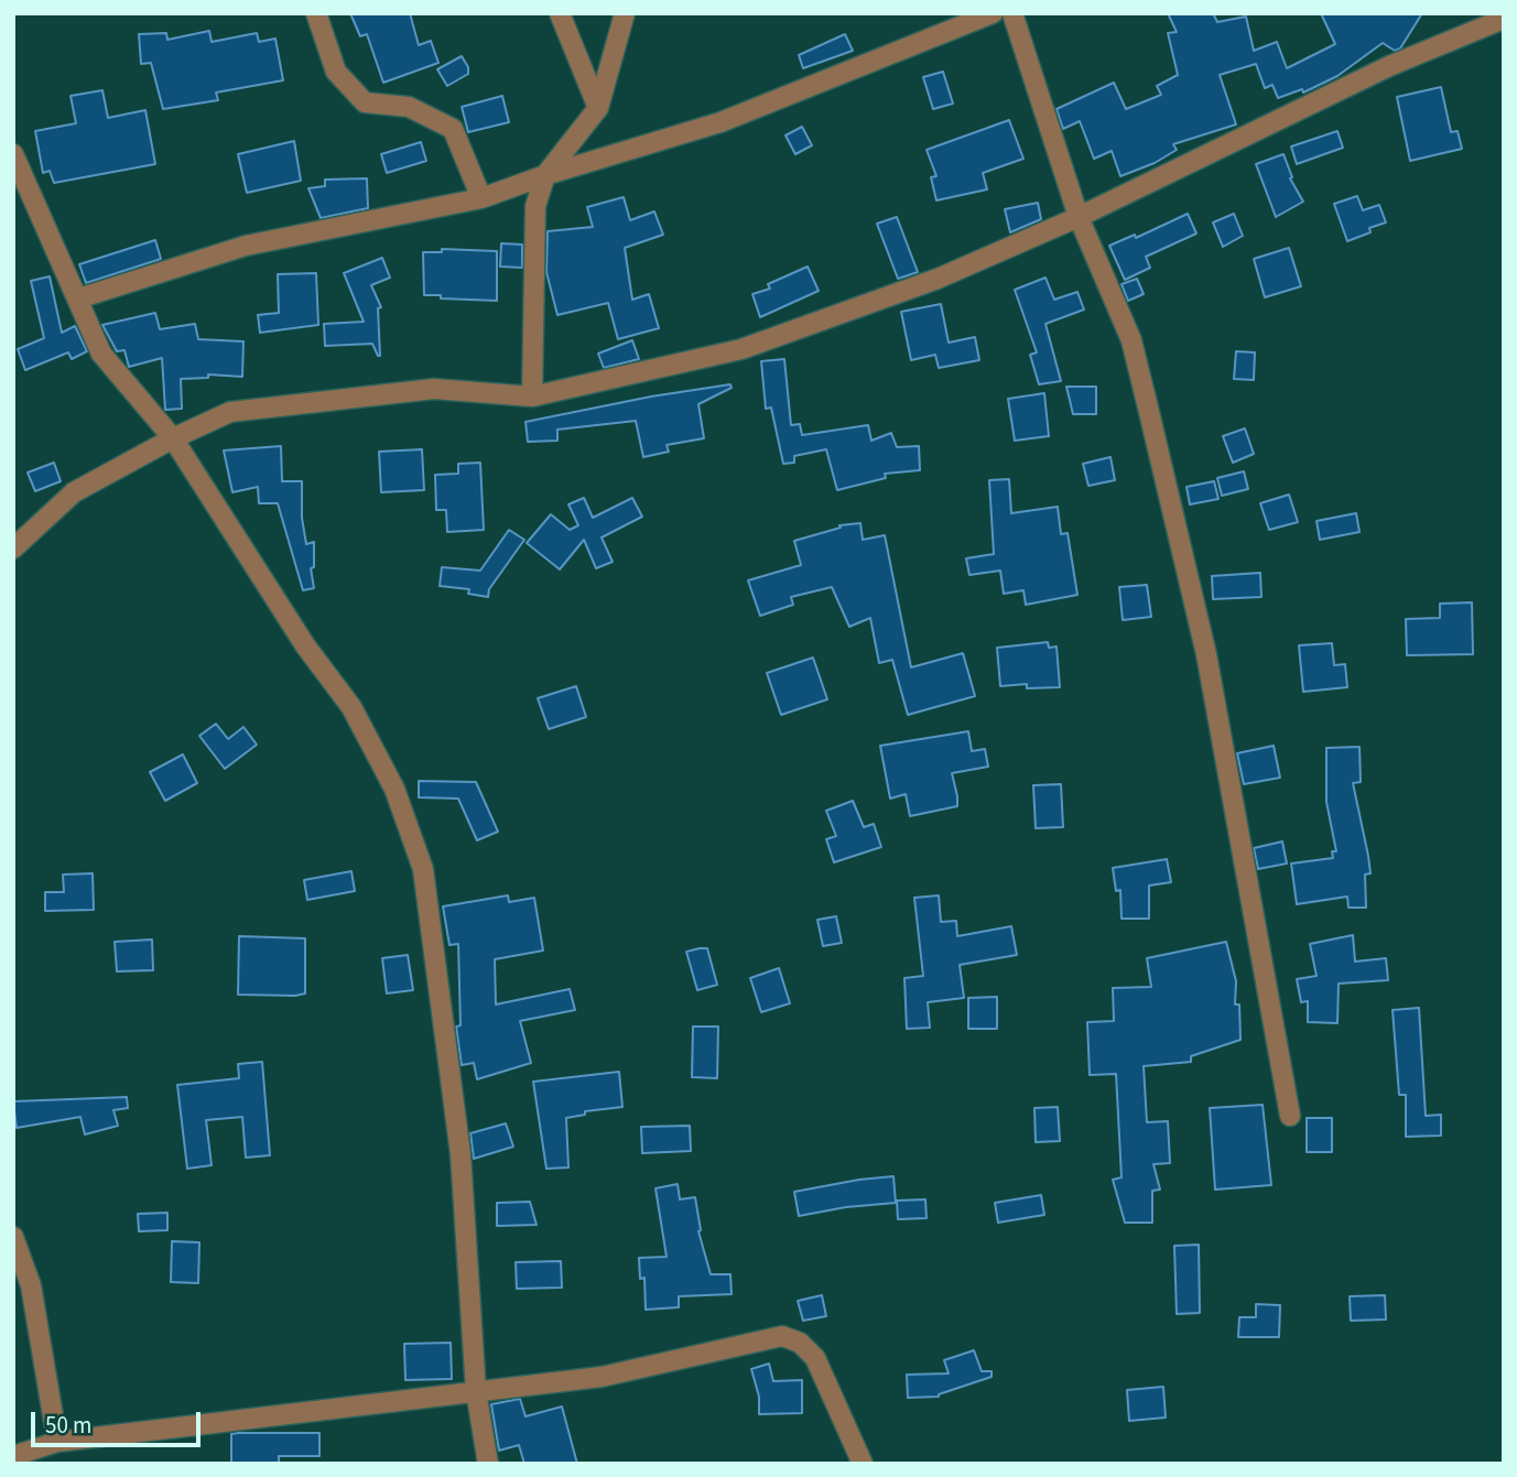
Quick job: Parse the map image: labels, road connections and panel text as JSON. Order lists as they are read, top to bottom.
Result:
{
  "scale_bar": "50 m"
}
